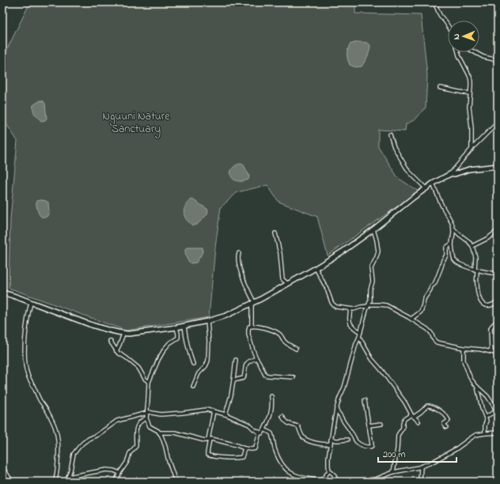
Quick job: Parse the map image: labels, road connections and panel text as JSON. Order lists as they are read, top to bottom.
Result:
{
  "parks": ["Nguuni Nature Sanctuary"],
  "scale_bar": "200 m",
  "north": "left"
}
